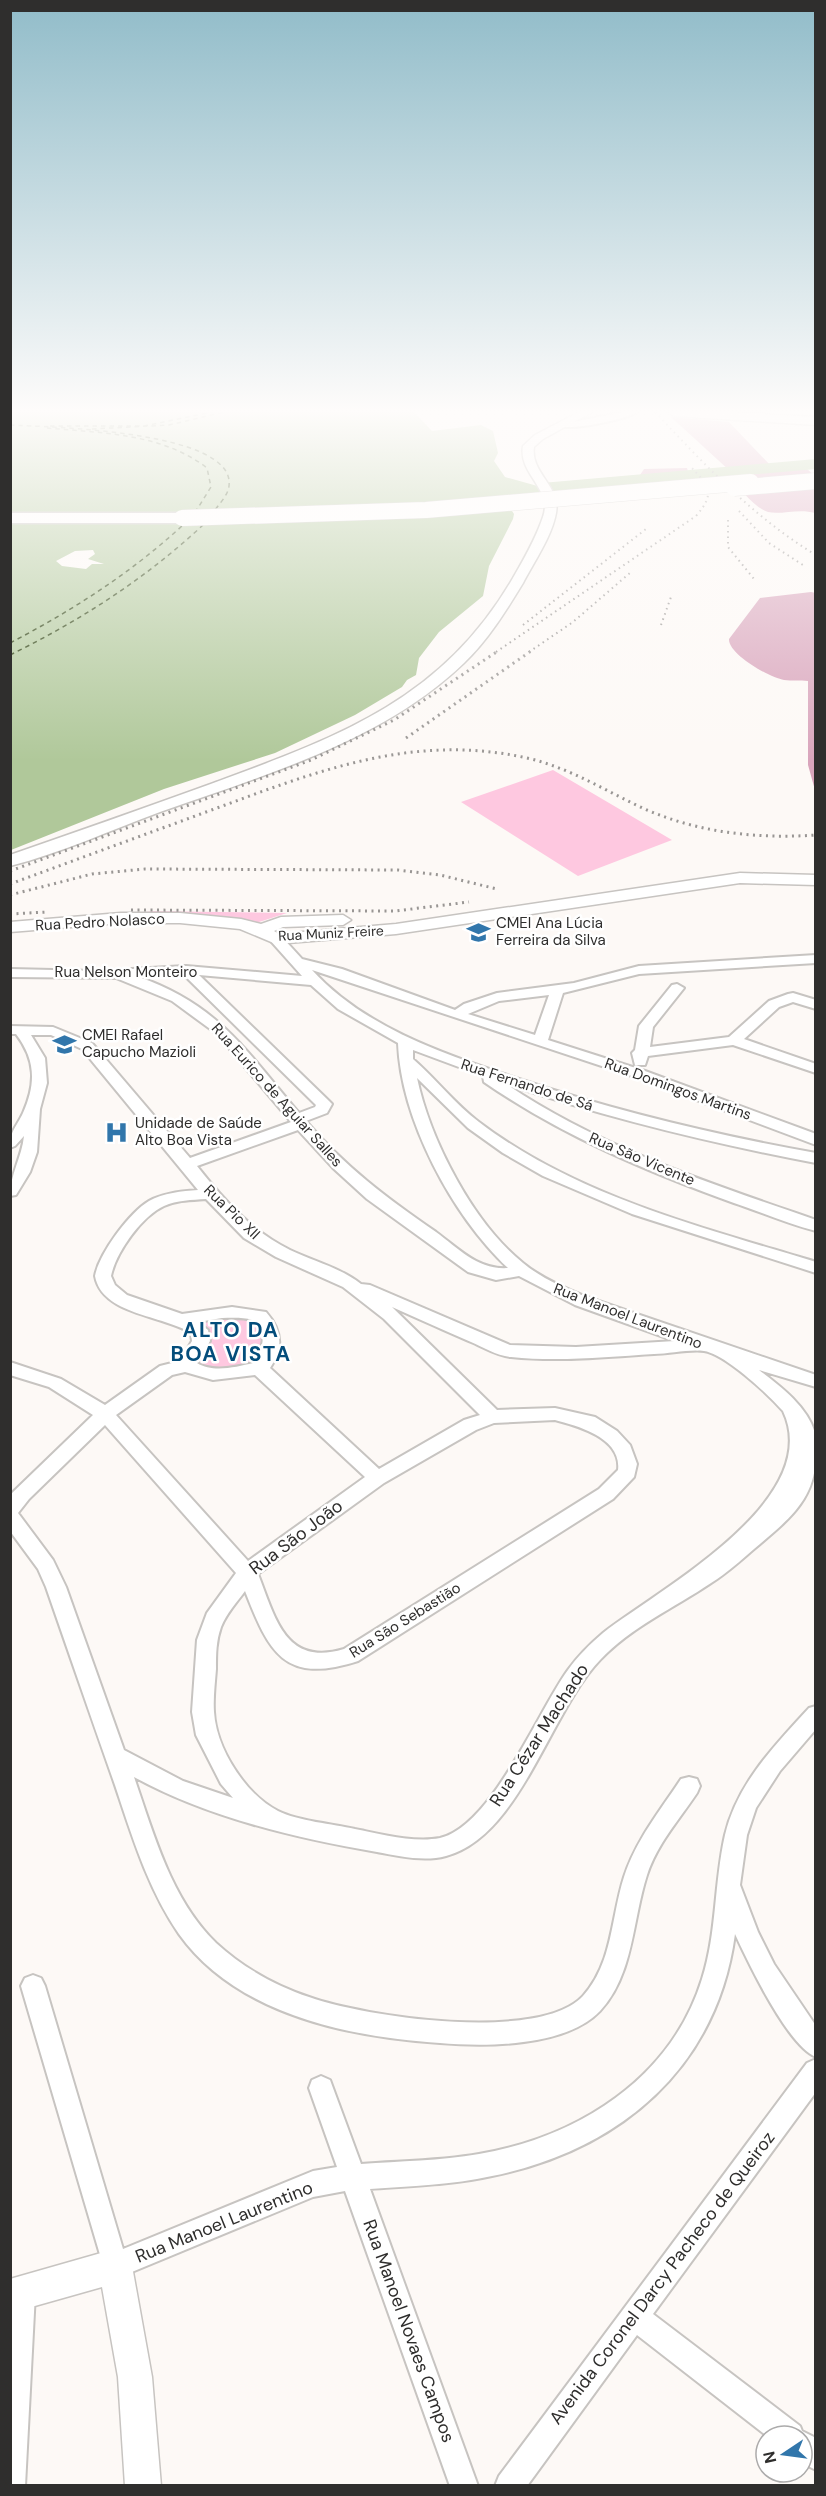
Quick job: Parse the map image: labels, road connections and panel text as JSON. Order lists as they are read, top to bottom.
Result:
{
  "streets": {
    "street": [
      "Rua Pedro Nolasco",
      "Rua Muniz Freire",
      "Rua Nelson Monteiro",
      "Rua Fernando de Sá",
      "Rua Domingos Martins",
      "Rua Eurico de Aguiar Salles",
      "Rua São Vicente",
      "Rua Pio XII",
      "Rua Manoel Laurentino",
      "Rua São João",
      "Rua São Sebastião",
      "Rua Cézar Machado",
      "Avenida Coronel Darcy Pacheco de Queiroz",
      "Rua Manoel Novaes Campos"
    ]
  },
  "crossings": [
    ["Rua Pedro Nolasco", "Rua Muniz Freire"],
    ["Rua Pedro Nolasco", "Rua Fernando de Sá"],
    ["Rua Muniz Freire", "Rua Fernando de Sá"],
    ["Rua Nelson Monteiro", "Rua Fernando de Sá"],
    ["Rua Nelson Monteiro", "Rua Eurico de Aguiar Salles"],
    ["Rua Fernando de Sá", "Rua Domingos Martins"],
    ["Rua Fernando de Sá", "Rua São Vicente"],
    ["Rua Fernando de Sá", "Rua Manoel Laurentino"],
    ["Rua Eurico de Aguiar Salles", "Rua Manoel Laurentino"],
    ["Rua Pio XII", "Rua São João"],
    ["Rua Pio XII", "Rua São Sebastião"],
    ["Rua Manoel Laurentino", "Rua Cézar Machado"],
    ["Rua Manoel Laurentino", "Rua Manoel Novaes Campos"],
    ["Rua São João", "Rua São Sebastião"],
    ["Rua São João", "Rua Cézar Machado"]
  ],
  "districts": ["ALTO DA BOA VISTA"],
  "places": {
    "school or university": ["CMEI Ana Lúcia Ferreira da Silva", "CMEI Rafael Capucho Mazioli"],
    "hospital": ["Unidade de Saúde Alto Boa Vista"]
  },
  "north": "left"
}
